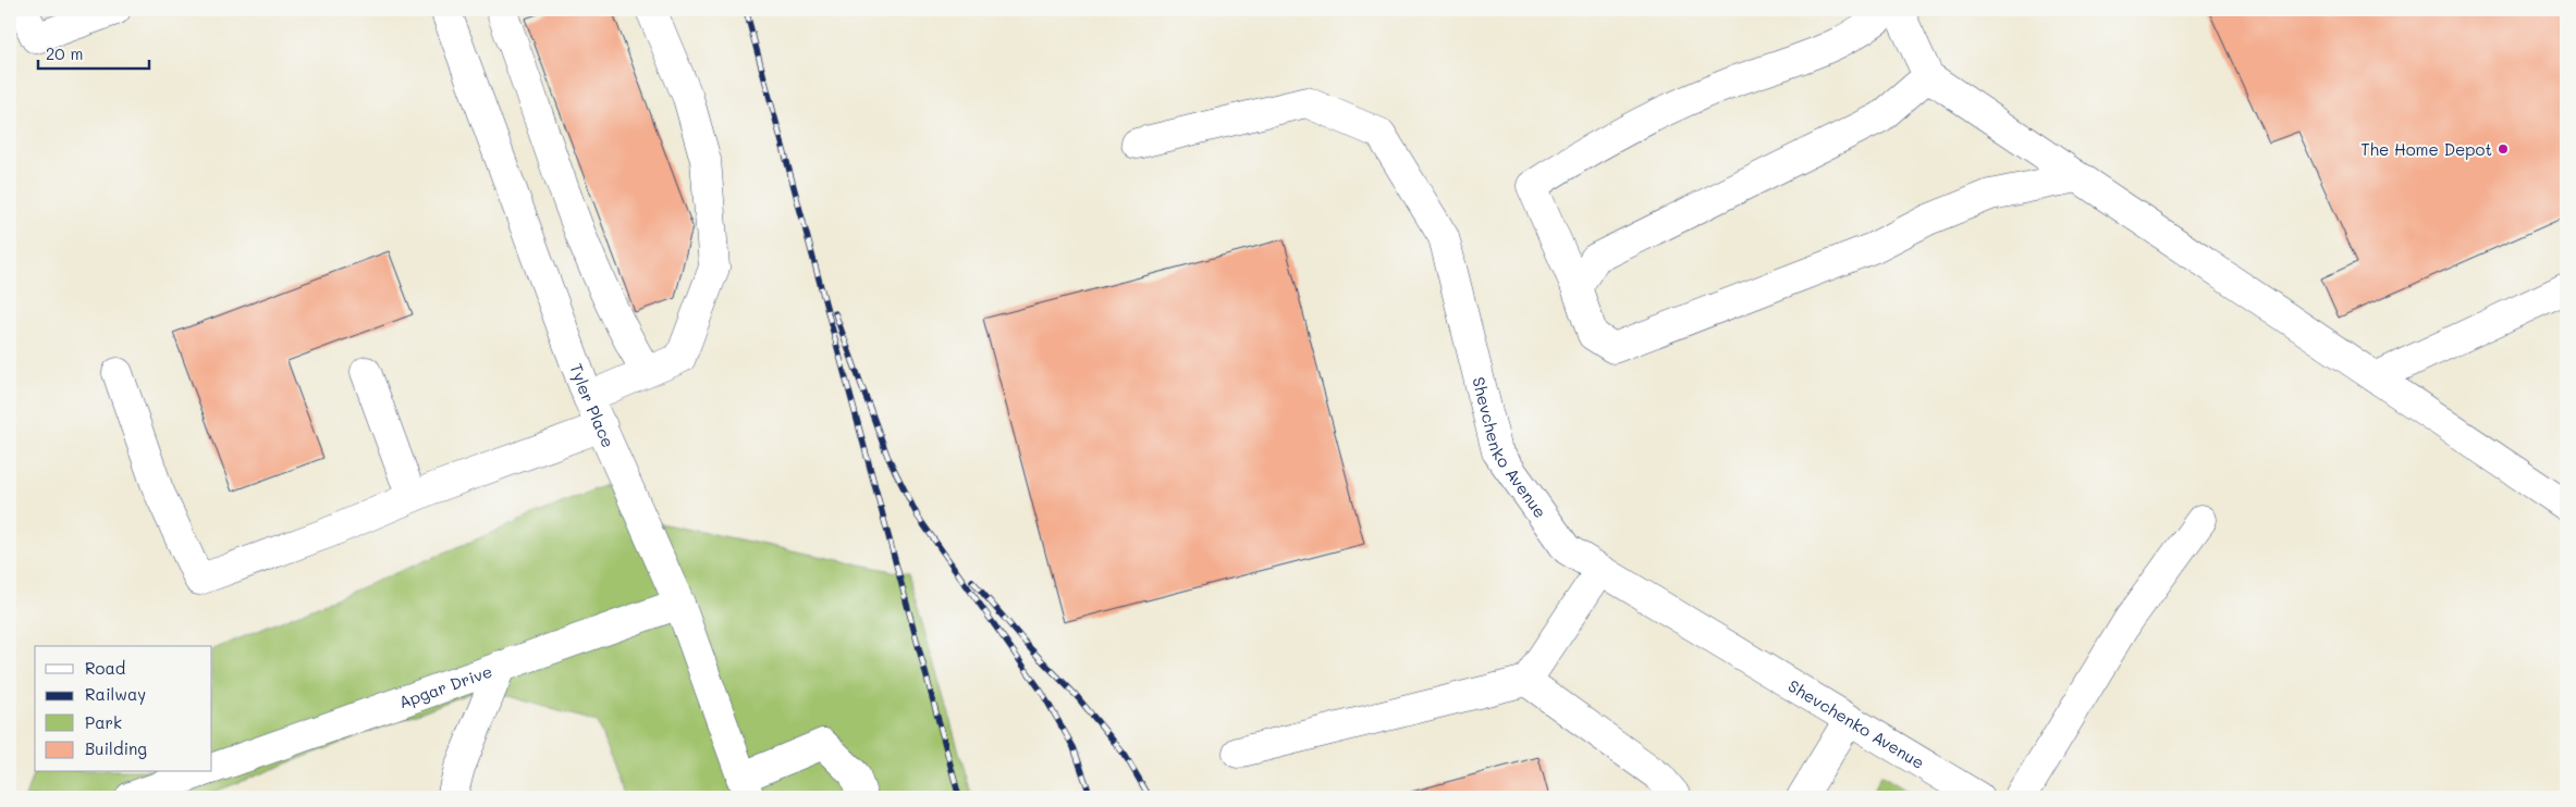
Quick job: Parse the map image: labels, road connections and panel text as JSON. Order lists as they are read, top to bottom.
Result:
{
  "streets": {
    "street": ["Tyler Place", "Shevchenko Avenue", "Apgar Drive"]
  },
  "crossings": [
    ["Tyler Place", "Apgar Drive"]
  ],
  "places": ["The Home Depot"],
  "legend": [
    "Road",
    "Railway",
    "Park",
    "Building"
  ],
  "scale_bar": "20 m"
}
